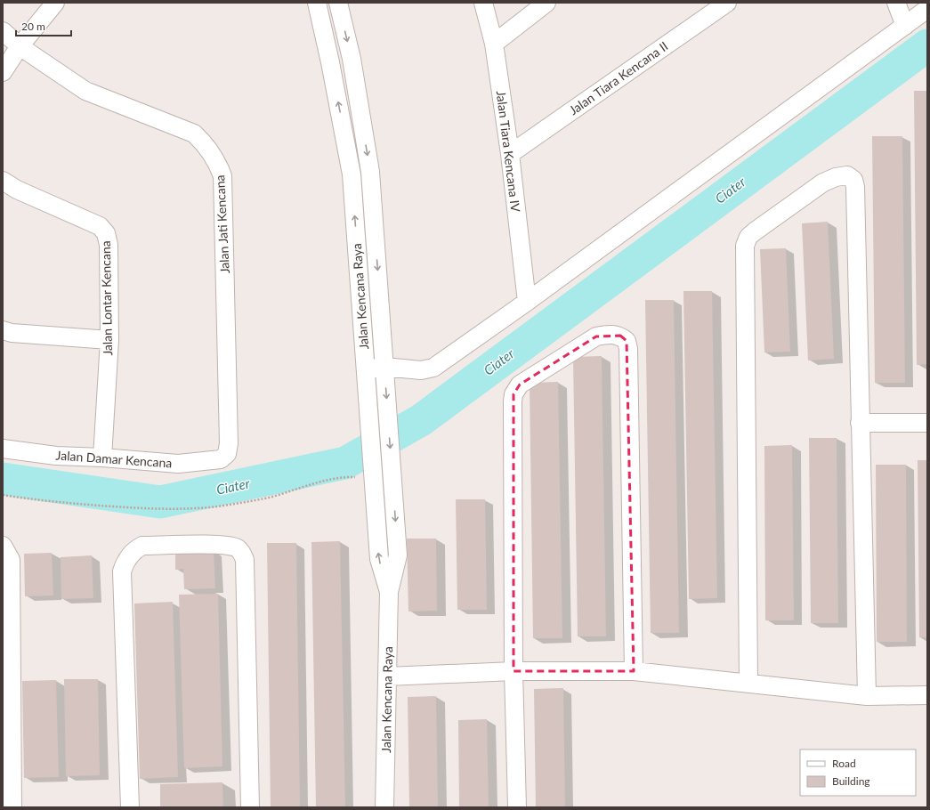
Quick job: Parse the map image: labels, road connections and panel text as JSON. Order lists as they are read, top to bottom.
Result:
{
  "streets": {
    "street": [
      "Jalan Tiara Kencana II",
      "Jalan Tiara Kencana IV",
      "Jalan Jati Kencana",
      "Jalan Kencana Raya",
      "Jalan Lontar Kencana",
      "Jalan Damar Kencana"
    ]
  },
  "crossings": [
    ["Jalan Tiara Kencana II", "Jalan Tiara Kencana IV"],
    ["Jalan Jati Kencana", "Jalan Damar Kencana"],
    ["Jalan Lontar Kencana", "Jalan Damar Kencana"]
  ],
  "water": ["Ciater"],
  "legend": ["Road", "Building"],
  "scale_bar": "20 m"
}
